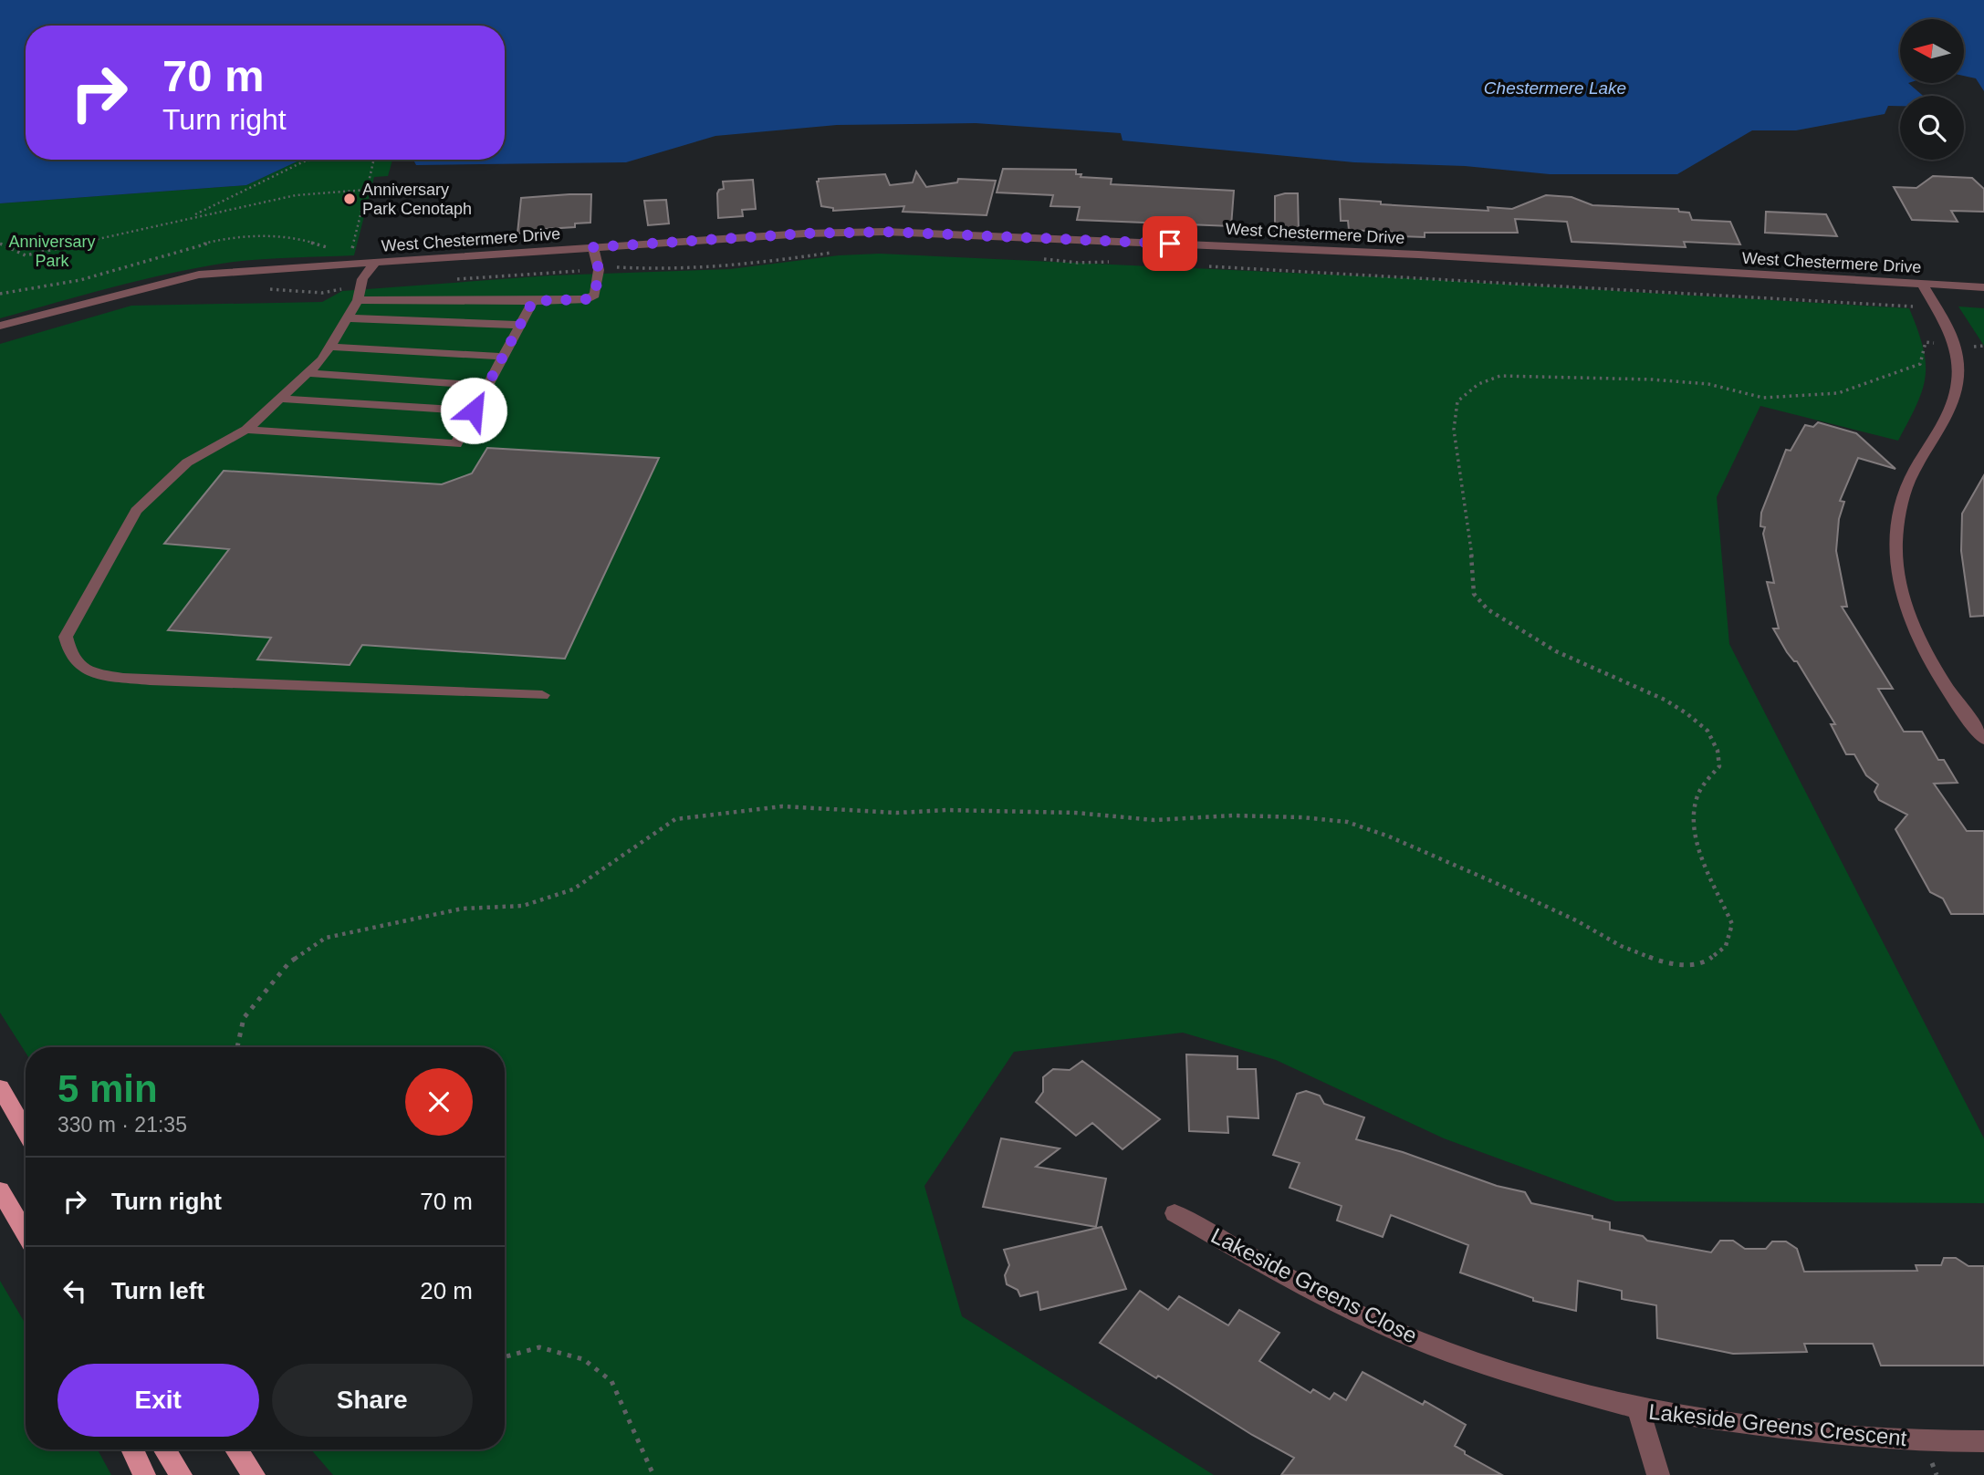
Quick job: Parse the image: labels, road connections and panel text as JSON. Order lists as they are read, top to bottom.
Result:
{
  "streets": {
    "street": ["West Chestermere Drive", "Lakeside Greens Close", "Lakeside Greens Crescent"]
  },
  "crossings": [
    ["Lakeside Greens Close", "Lakeside Greens Crescent"]
  ],
  "water": ["Chestermere Lake"],
  "parks": ["Anniversary Park"],
  "places": ["Anniversary Park Cenotaph"],
  "north": "left",
  "page": {
    "turn": ["70 m", "Turn right"],
    "heading": ["5 min", "330 m · 21:35"],
    "list": [
      {
        "name": "Turn right",
        "value": "70 m"
      },
      {
        "name": "Turn left",
        "value": "20 m"
      }
    ],
    "buttons": ["Exit", "Share"]
  }
}
